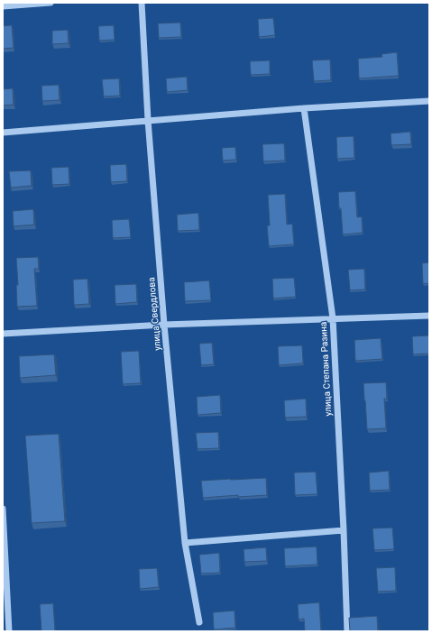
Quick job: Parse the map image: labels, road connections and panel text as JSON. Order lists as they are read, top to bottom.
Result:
{
  "streets": {
    "street": ["улица Свердлова", "улица Степана Разина"]
  }
}
